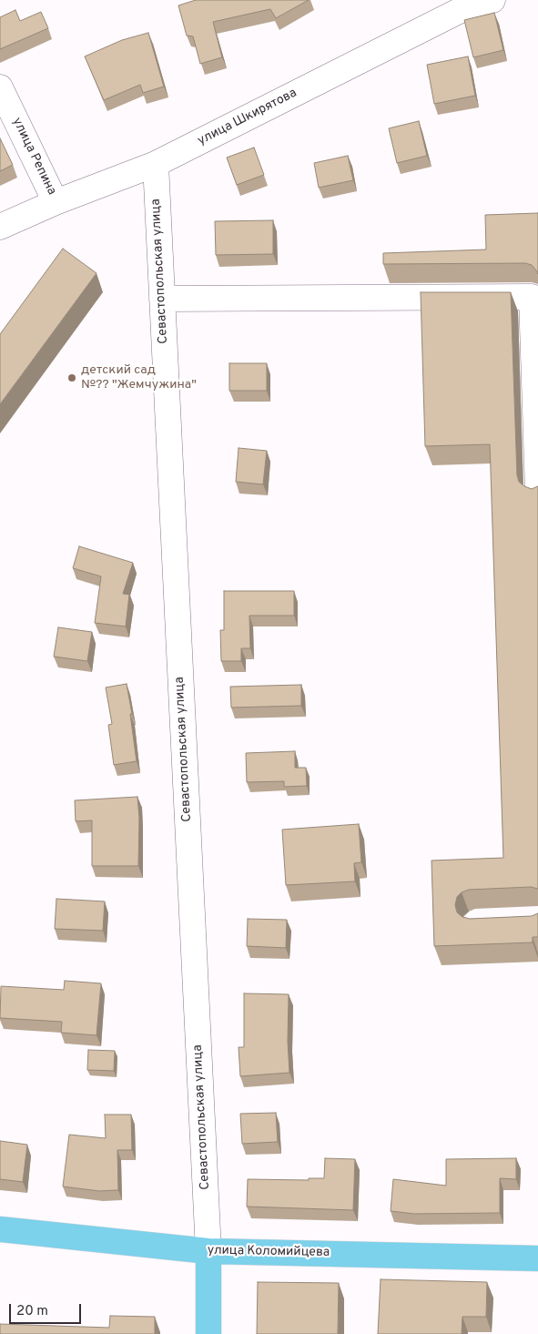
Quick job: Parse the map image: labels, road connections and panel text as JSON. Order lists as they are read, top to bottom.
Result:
{
  "streets": {
    "main road": ["Севастопольская улица", "улица Коломийцева"],
    "street": ["улица Шкирятова", "улица Репина"]
  },
  "crossings": [
    ["улица Шкирятова", "улица Репина"],
    ["улица Шкирятова", "Севастопольская улица"],
    ["Севастопольская улица", "улица Коломийцева"]
  ],
  "places": ["детский сад №?? \"Жемчужина\""],
  "scale_bar": "20 m"
}
